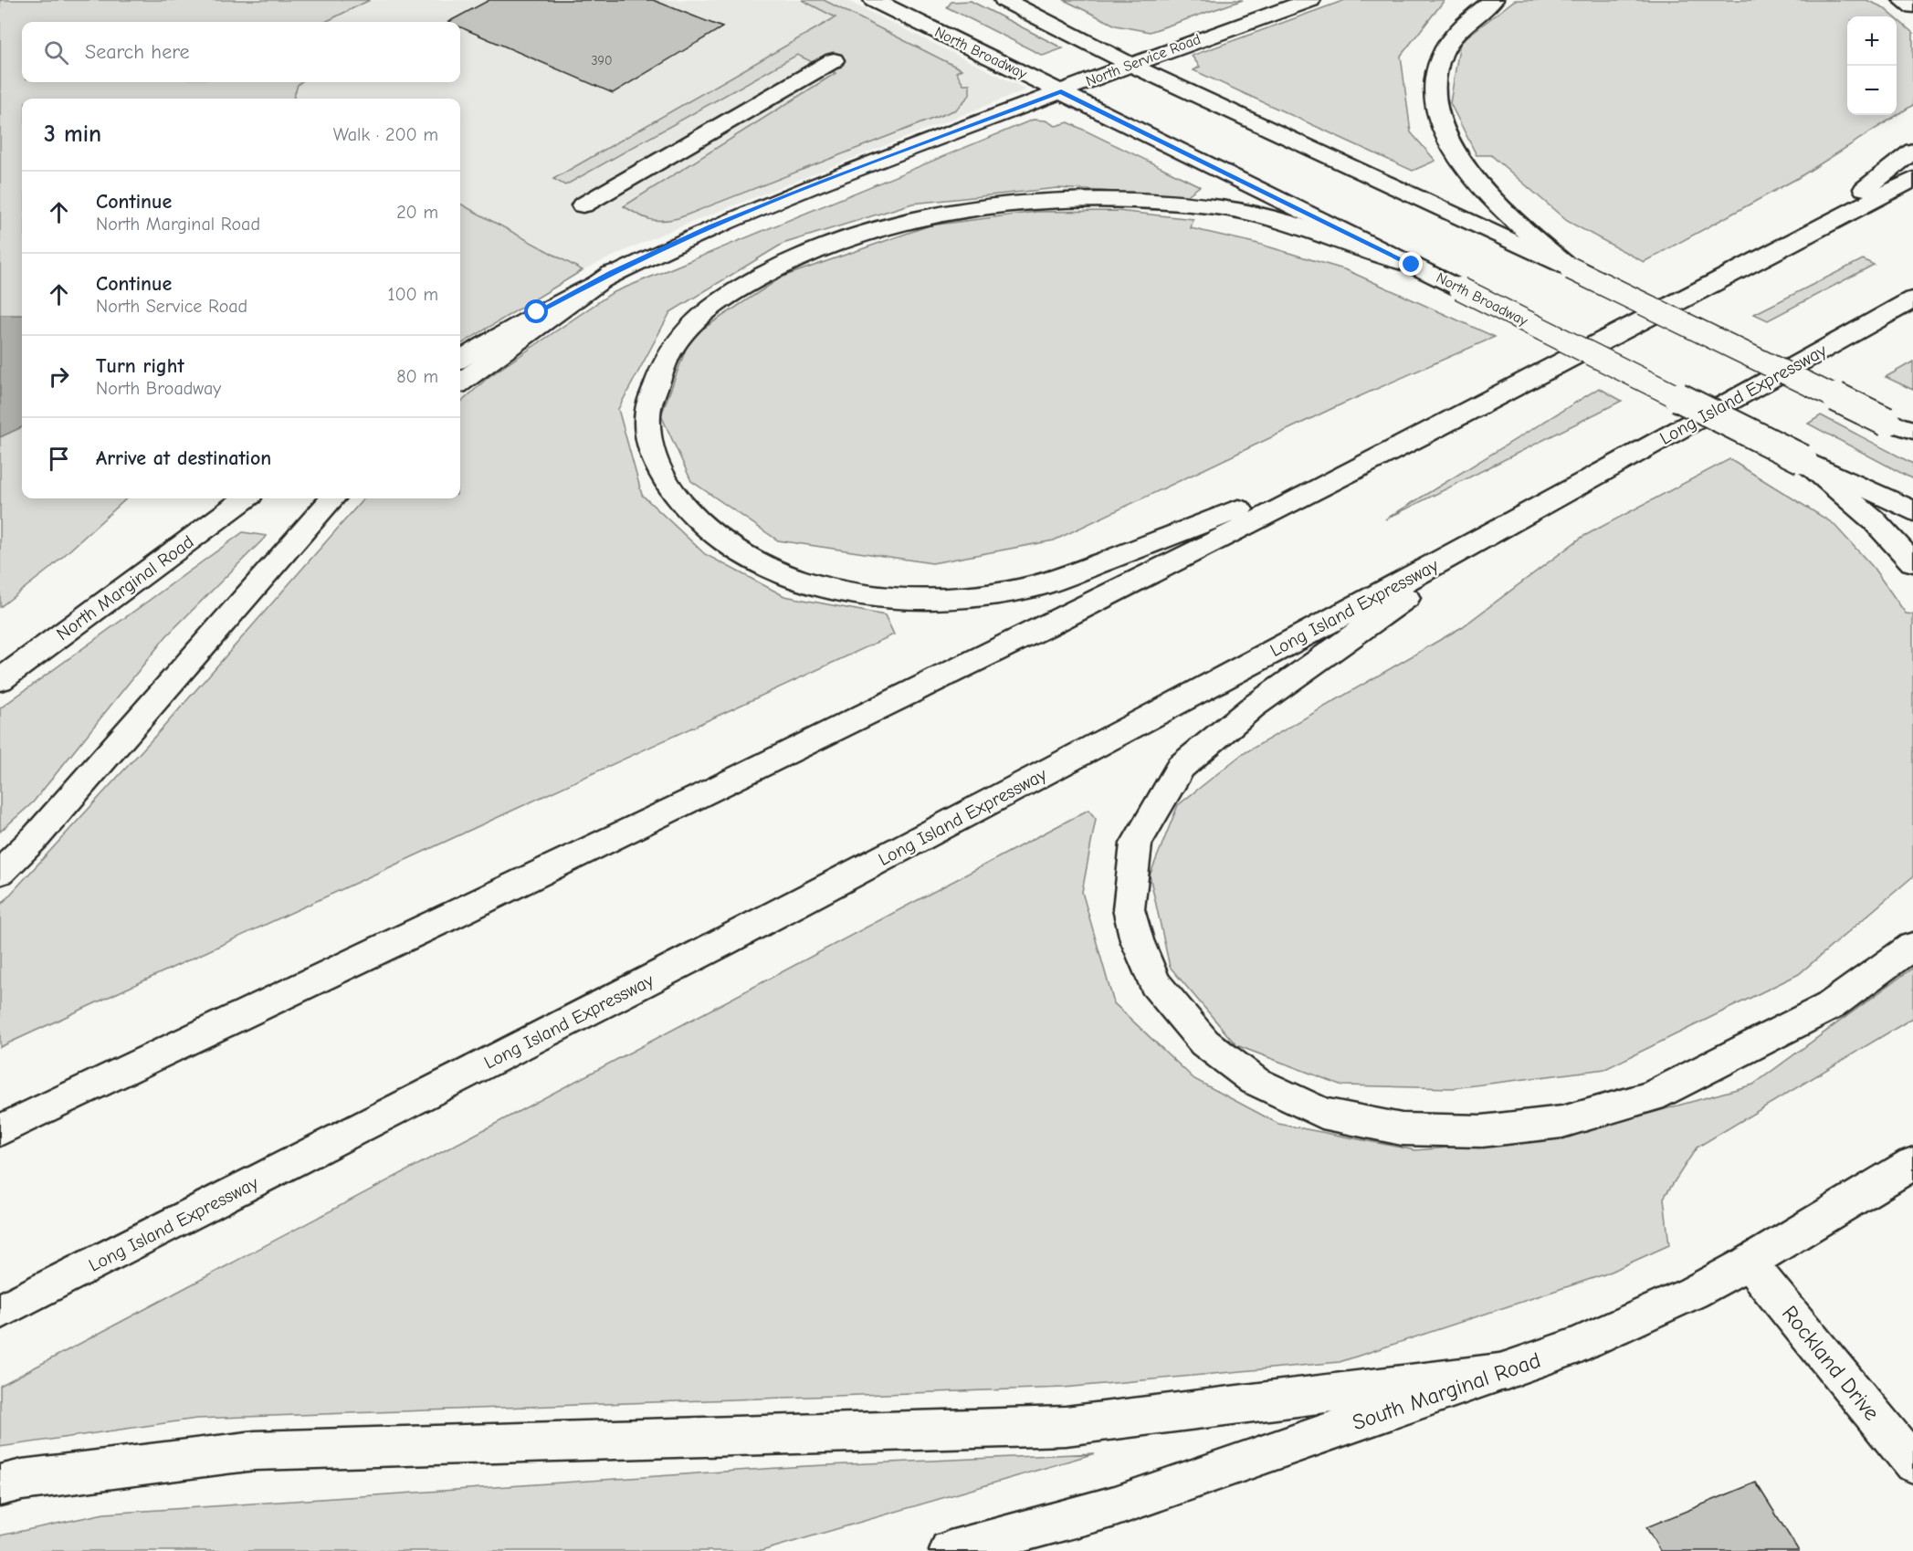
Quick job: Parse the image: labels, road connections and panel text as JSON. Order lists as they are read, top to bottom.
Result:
{
  "streets": {
    "main road": [
      "North Broadway",
      "North Service Road",
      "Long Island Expressway",
      "North Marginal Road",
      "Rockland Drive",
      "South Marginal Road"
    ]
  },
  "crossings": [
    ["North Broadway", "North Service Road"],
    ["Rockland Drive", "South Marginal Road"]
  ],
  "house_numbers": ["390"],
  "page": {
    "map_buttons": ["+", "−"],
    "search": "Search here",
    "heading": ["3 min", "Walk · 200 m"],
    "list": [
      ["Continue", "North Marginal Road", "20 m"],
      ["Continue", "North Service Road", "100 m"],
      ["Turn right", "North Broadway", "80 m"],
      "Arrive at destination"
    ]
  }
}
